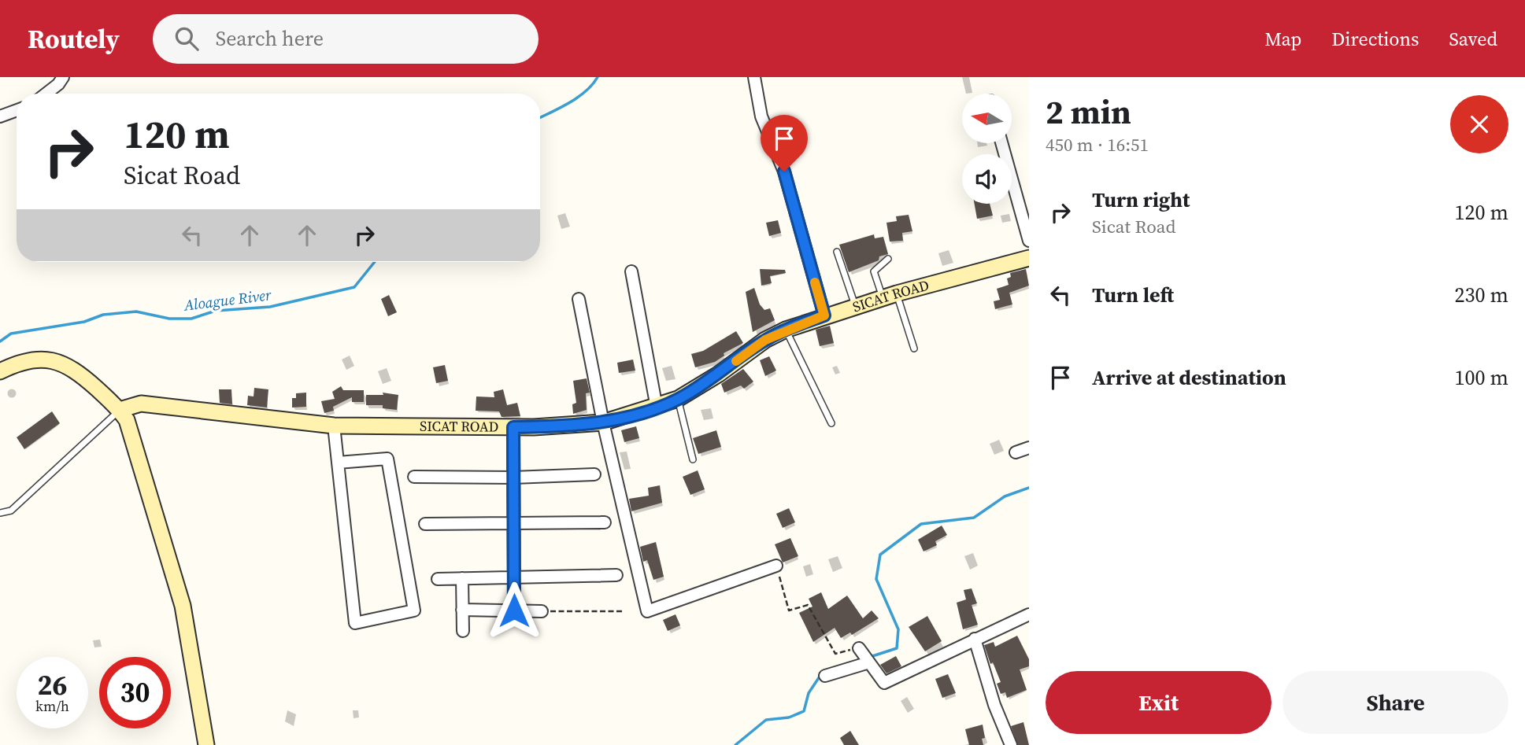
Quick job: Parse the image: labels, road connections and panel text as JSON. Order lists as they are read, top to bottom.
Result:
{
  "streets": {
    "street": ["SICAT ROAD"]
  },
  "water": ["Aloague River"],
  "north": "left",
  "page": {
    "header": "Routely",
    "search": "Search here",
    "nav": ["Map", "Directions", "Saved"],
    "heading": ["2 min", "450 m · 16:51"],
    "turn": ["120 m", "Sicat Road"],
    "list": [
      {
        "name": "Turn right",
        "note": "Sicat Road",
        "value": "120 m"
      },
      {
        "name": "Turn left",
        "value": "230 m"
      },
      {
        "name": "Arrive at destination",
        "value": "100 m"
      }
    ],
    "speed": "26 km/h",
    "limit": "30",
    "buttons": ["Exit", "Share"]
  }
}
